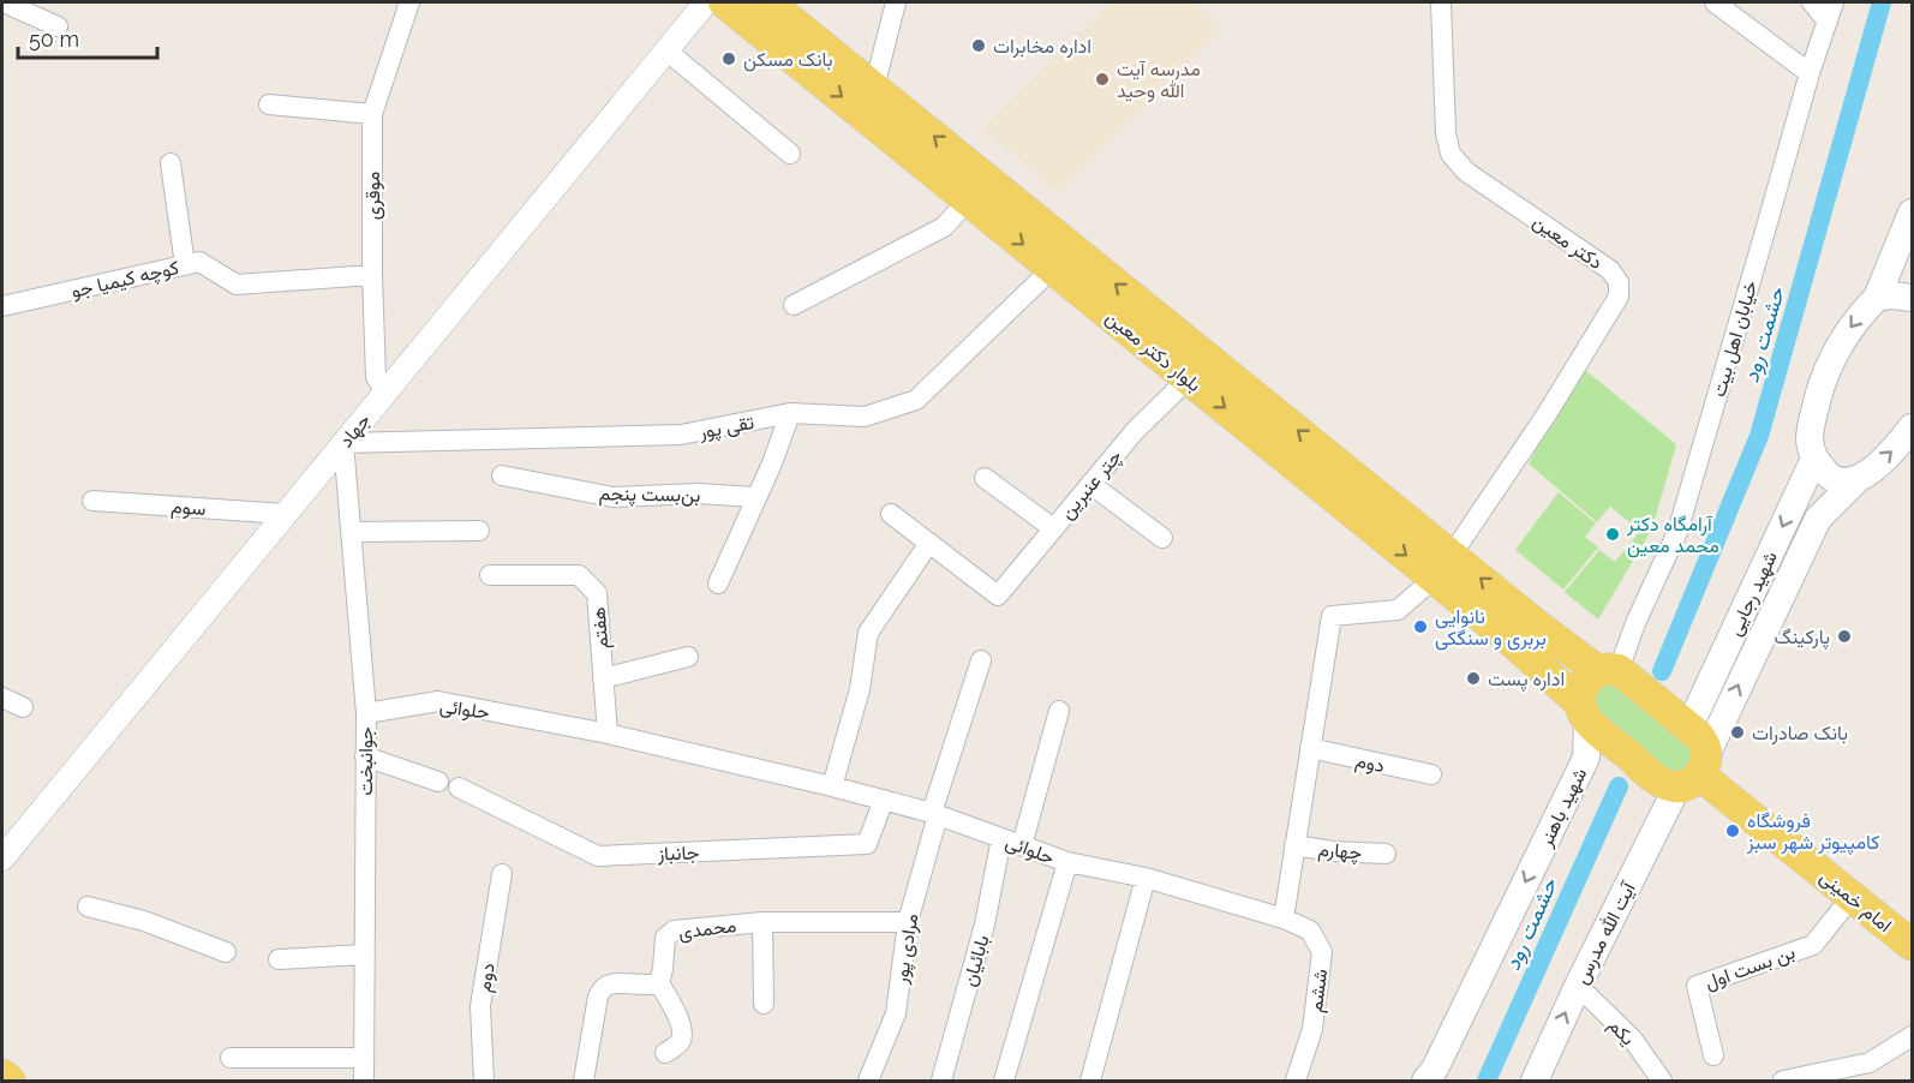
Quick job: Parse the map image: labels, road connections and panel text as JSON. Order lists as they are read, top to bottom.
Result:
{
  "streets": {
    "main road": [
      "بلوار دکتر معین",
      "شهید رجایی",
      "شهید باهنر",
      "امام خمینی",
      "آیت الله مدرس"
    ],
    "street": [
      "موقری",
      "دکتر معین",
      "کوچه کیمیا جو",
      "خیابان اهل بیت",
      "تقی پور",
      "جهاد",
      "چتر عنبرین",
      "بن‌بست پنجم",
      "سوم",
      "هفتم",
      "حلوائی",
      "جوانبخت",
      "دوم",
      "چهارم",
      "جانباز",
      "محمدی",
      "مرادی پور",
      "بابائیان",
      "بن بست اول",
      "ششم",
      "یکم"
    ]
  },
  "crossings": [
    ["موقری", "کوچه کیمیا جو"],
    ["موقری", "جهاد"],
    ["دکتر معین", "بلوار دکتر معین"],
    ["خیابان اهل بیت", "بلوار دکتر معین"],
    ["بلوار دکتر معین", "تقی پور"],
    ["بلوار دکتر معین", "چتر عنبرین"],
    ["بلوار دکتر معین", "شهید رجایی"],
    ["بلوار دکتر معین", "شهید باهنر"],
    ["بلوار دکتر معین", "امام خمینی"],
    ["بلوار دکتر معین", "آیت الله مدرس"],
    ["تقی پور", "جهاد"],
    ["تقی پور", "جوانبخت"],
    ["جهاد", "سوم"],
    ["جهاد", "جوانبخت"],
    ["شهید رجایی", "امام خمینی"],
    ["شهید رجایی", "آیت الله مدرس"],
    ["هفتم", "حلوائی"],
    ["حلوائی", "جوانبخت"],
    ["حلوائی", "جانباز"],
    ["حلوائی", "مرادی پور"],
    ["حلوائی", "بابائیان"],
    ["حلوائی", "ششم"],
    ["امام خمینی", "آیت الله مدرس"],
    ["امام خمینی", "بن بست اول"],
    ["محمدی", "مرادی پور"],
    ["آیت الله مدرس", "یکم"]
  ],
  "one_way": ["شهید باهنر"],
  "water": ["حشمت رود"],
  "places": [
    "اداره مخابرات",
    "بانک مسکن",
    "مدرسه آیت الله وحید",
    "آرامگاه دکتر محمد معین",
    "نانوایی بربری و سنگکی",
    "پارکینگ",
    "اداره پست",
    "بانک صادرات",
    "فروشگاه کامپیوتر شهر سبز"
  ],
  "scale_bar": "50 m"
}
